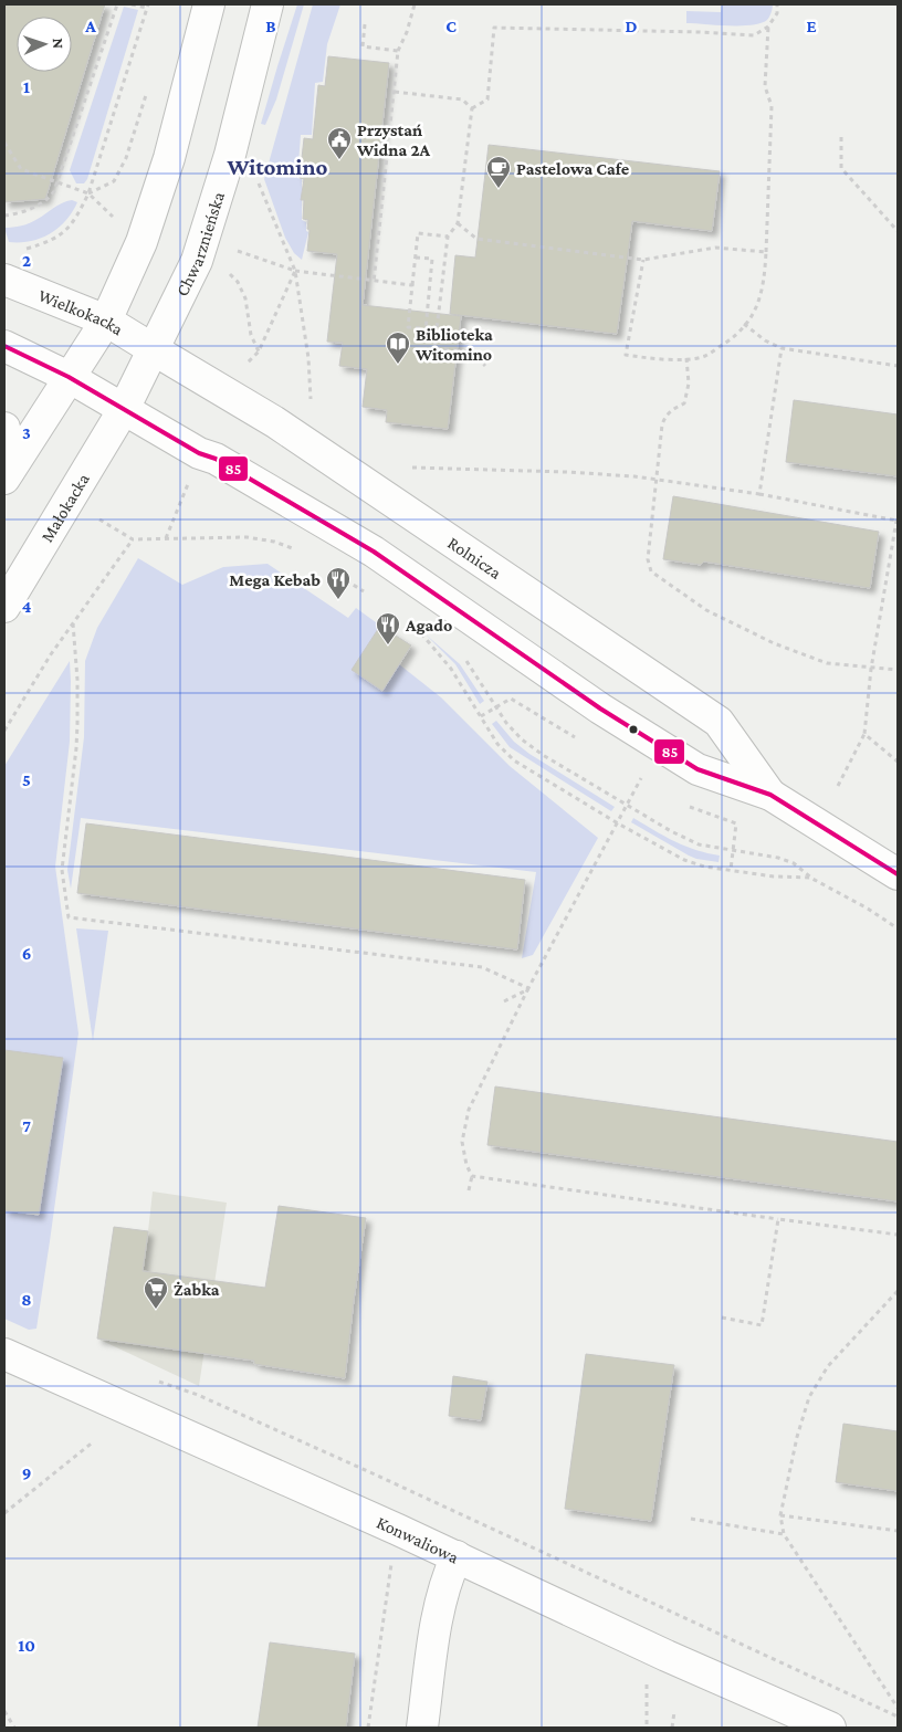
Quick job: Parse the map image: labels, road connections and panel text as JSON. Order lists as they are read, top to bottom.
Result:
{
  "streets": {
    "main road": [
      "Chwarznieńska",
      "Wielkokacka",
      "Małokacka",
      "Rolnicza",
      "Konwaliowa"
    ]
  },
  "crossings": [
    ["Chwarznieńska", "Wielkokacka"],
    ["Chwarznieńska", "Małokacka"],
    ["Chwarznieńska", "Rolnicza"],
    ["Wielkokacka", "Rolnicza"],
    ["Małokacka", "Rolnicza"]
  ],
  "districts": ["Witomino"],
  "places": {
    "public building": ["Przystań Widna 2A"],
    "cafe": ["Pastelowa Cafe"],
    "library": ["Biblioteka Witomino"],
    "restaurant": ["Mega Kebab", "Agado"],
    "supermarket": ["Żabka"]
  },
  "lines": ["transit line 85"],
  "north": "right",
  "grid": {
    "columns": [
      "A",
      "B",
      "C",
      "D",
      "E"
    ],
    "rows": [
      "1",
      "2",
      "3",
      "4",
      "5",
      "6",
      "7",
      "8",
      "9",
      "10"
    ]
  }
}
